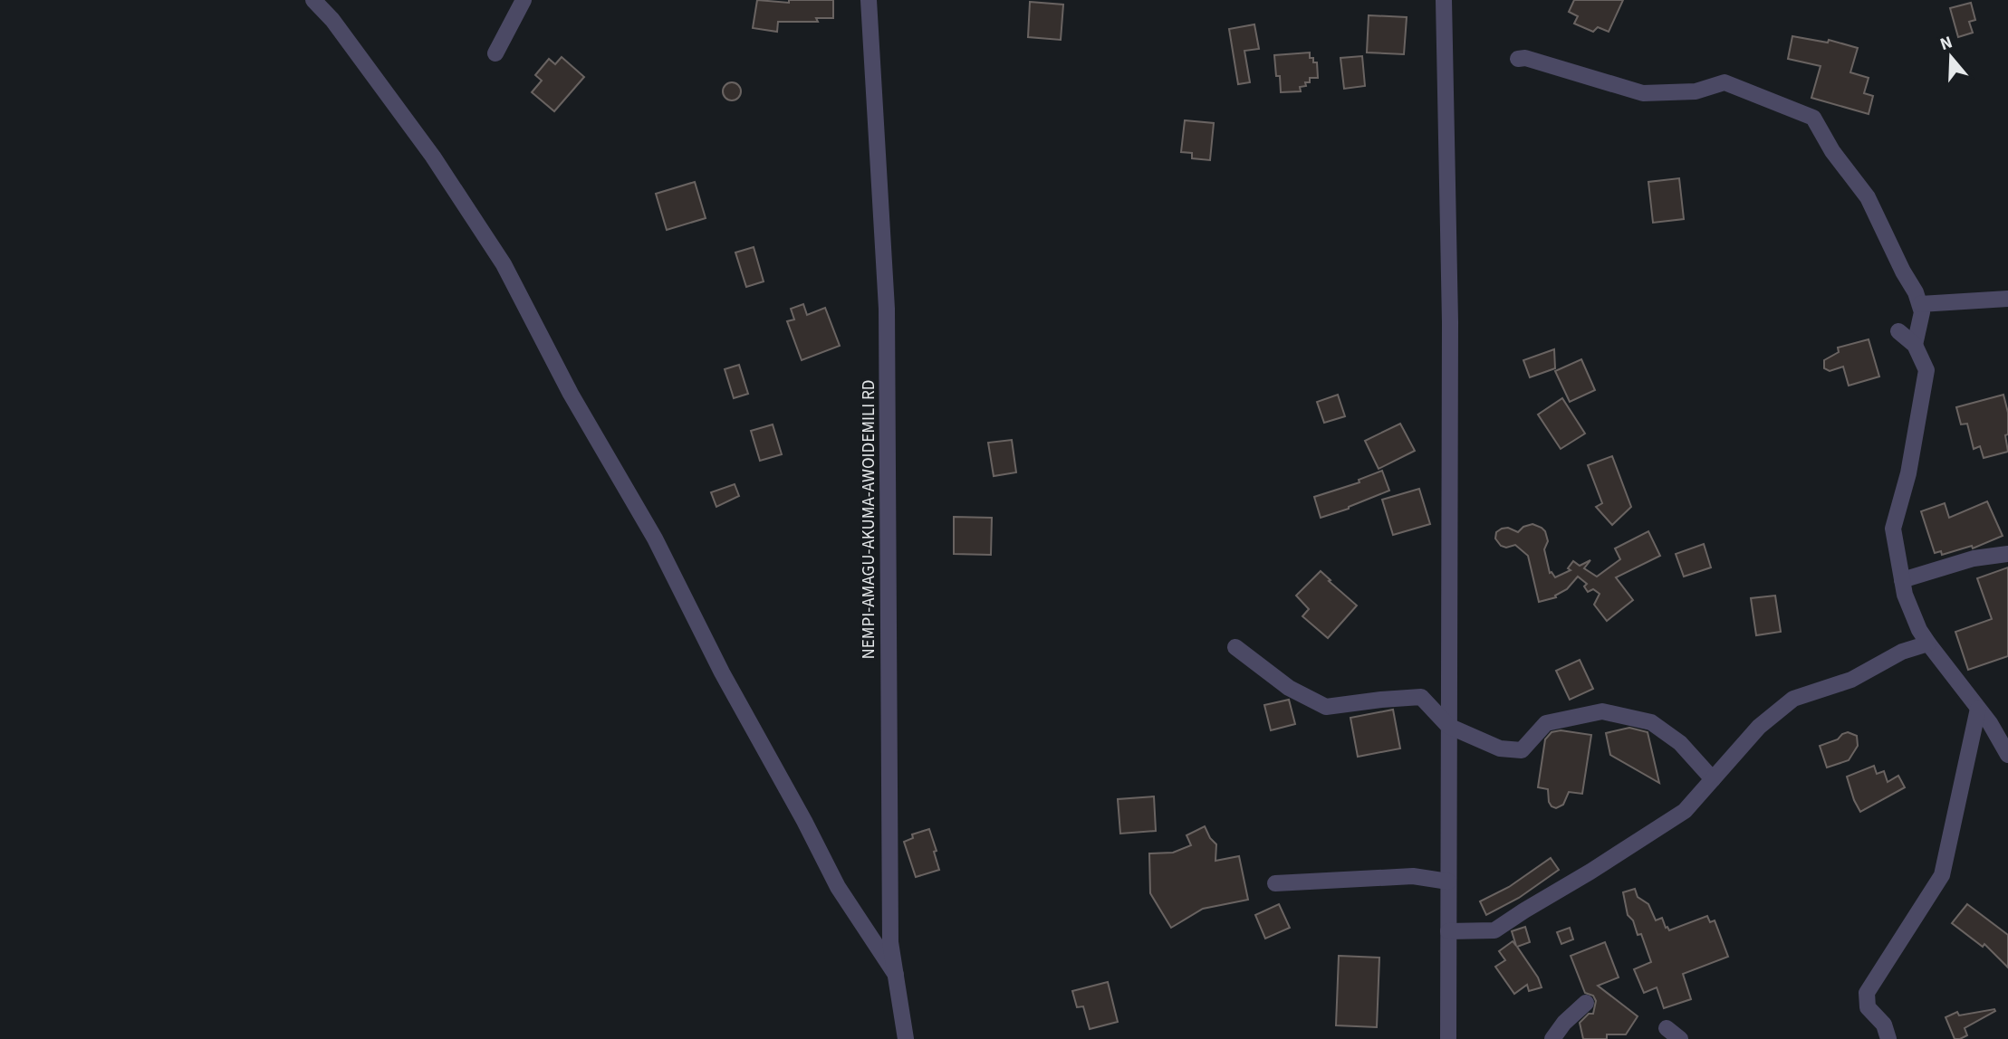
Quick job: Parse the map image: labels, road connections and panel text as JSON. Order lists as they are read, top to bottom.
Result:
{
  "streets": {
    "street": ["NEMPI-AMAGU-AKUMA-AWOIDEMILI RD"]
  },
  "north": "top"
}
